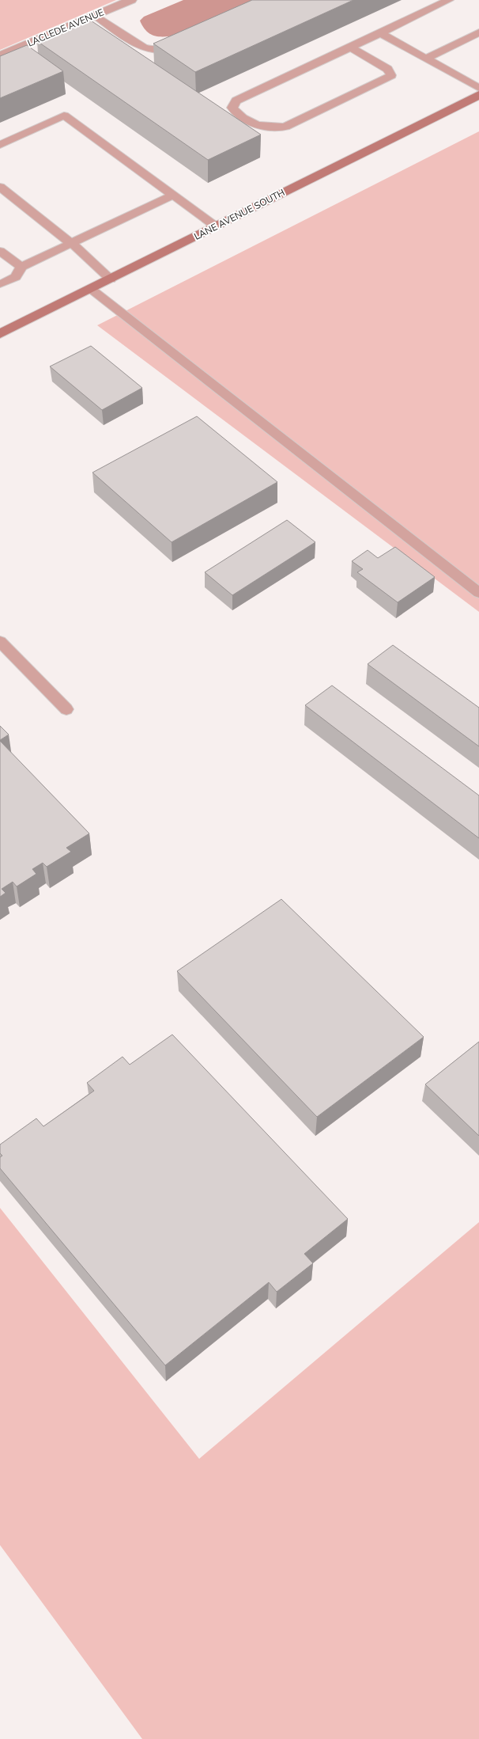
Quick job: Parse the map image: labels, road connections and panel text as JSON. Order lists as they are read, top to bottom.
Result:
{
  "streets": {
    "main road": ["LANE AVENUE SOUTH"],
    "street": ["LACLEDE AVENUE"]
  }
}
